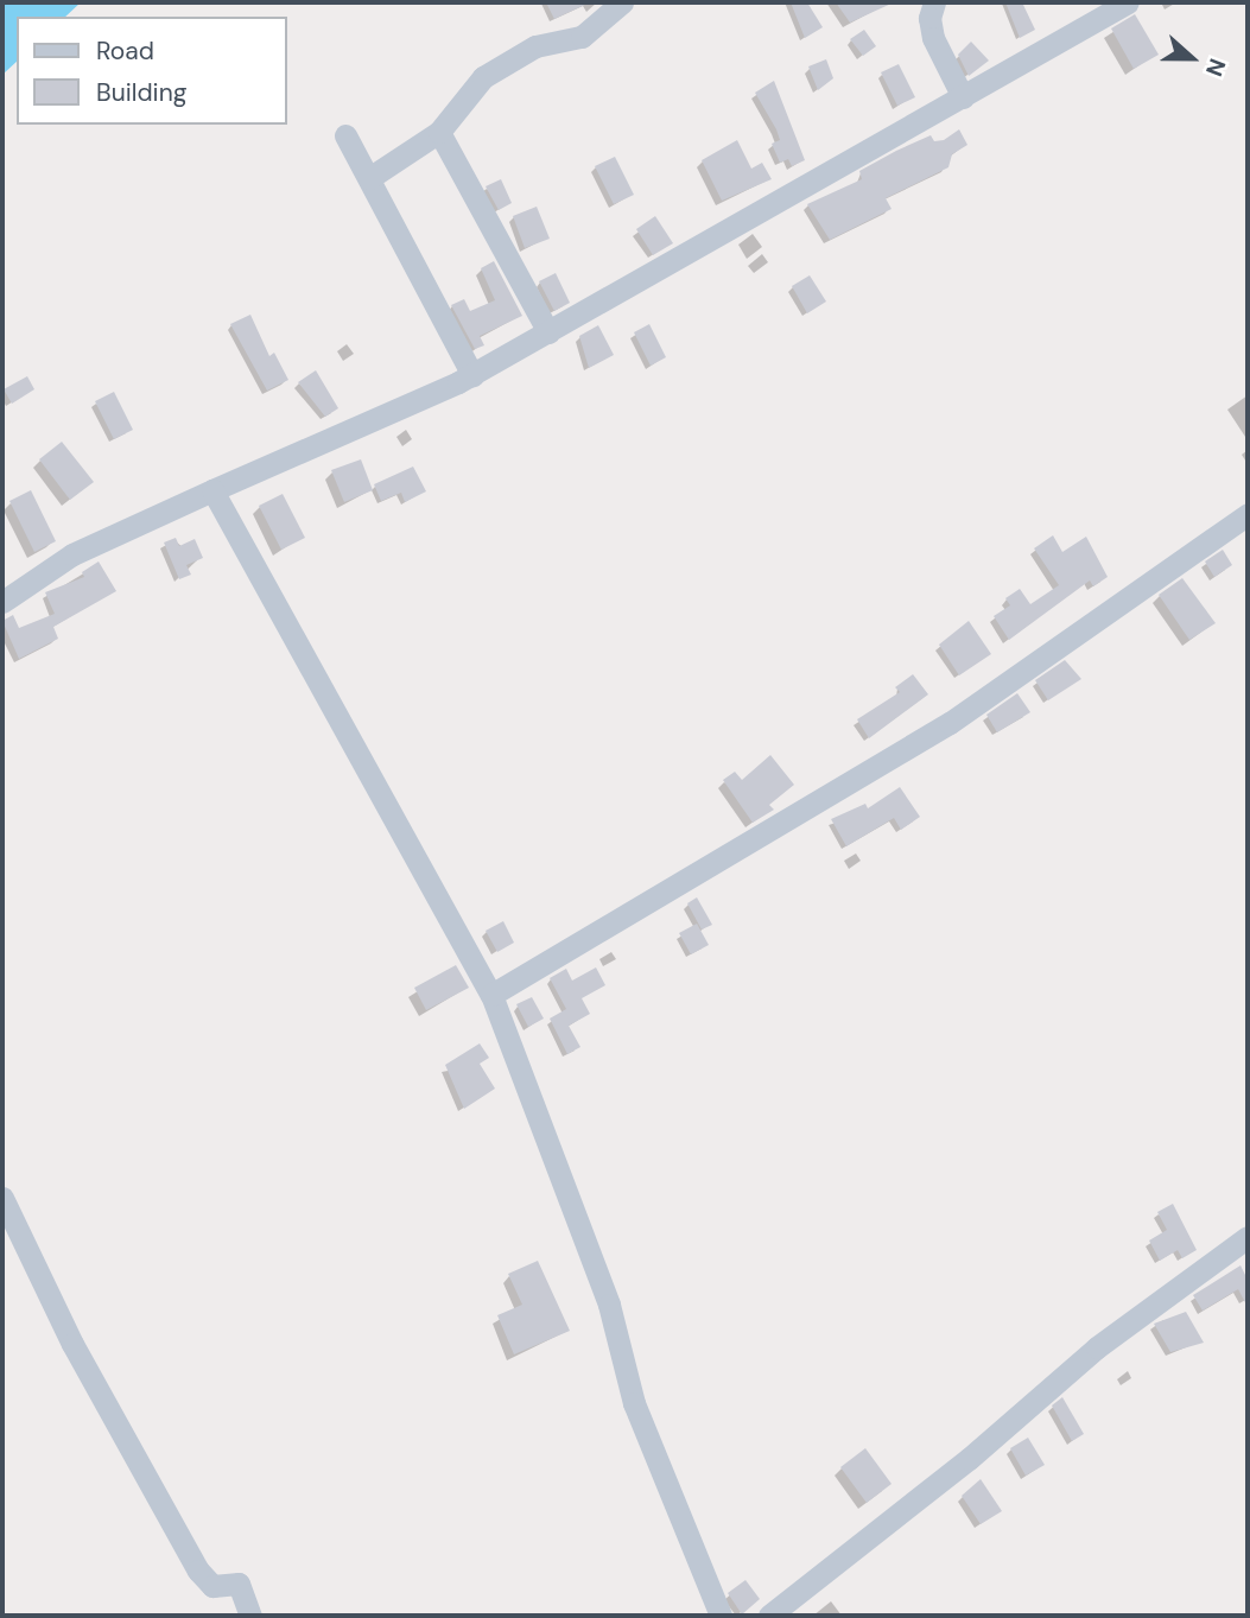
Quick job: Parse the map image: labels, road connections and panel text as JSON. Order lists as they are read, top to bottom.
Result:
{
  "legend": ["Road", "Building"],
  "north": "right"
}
